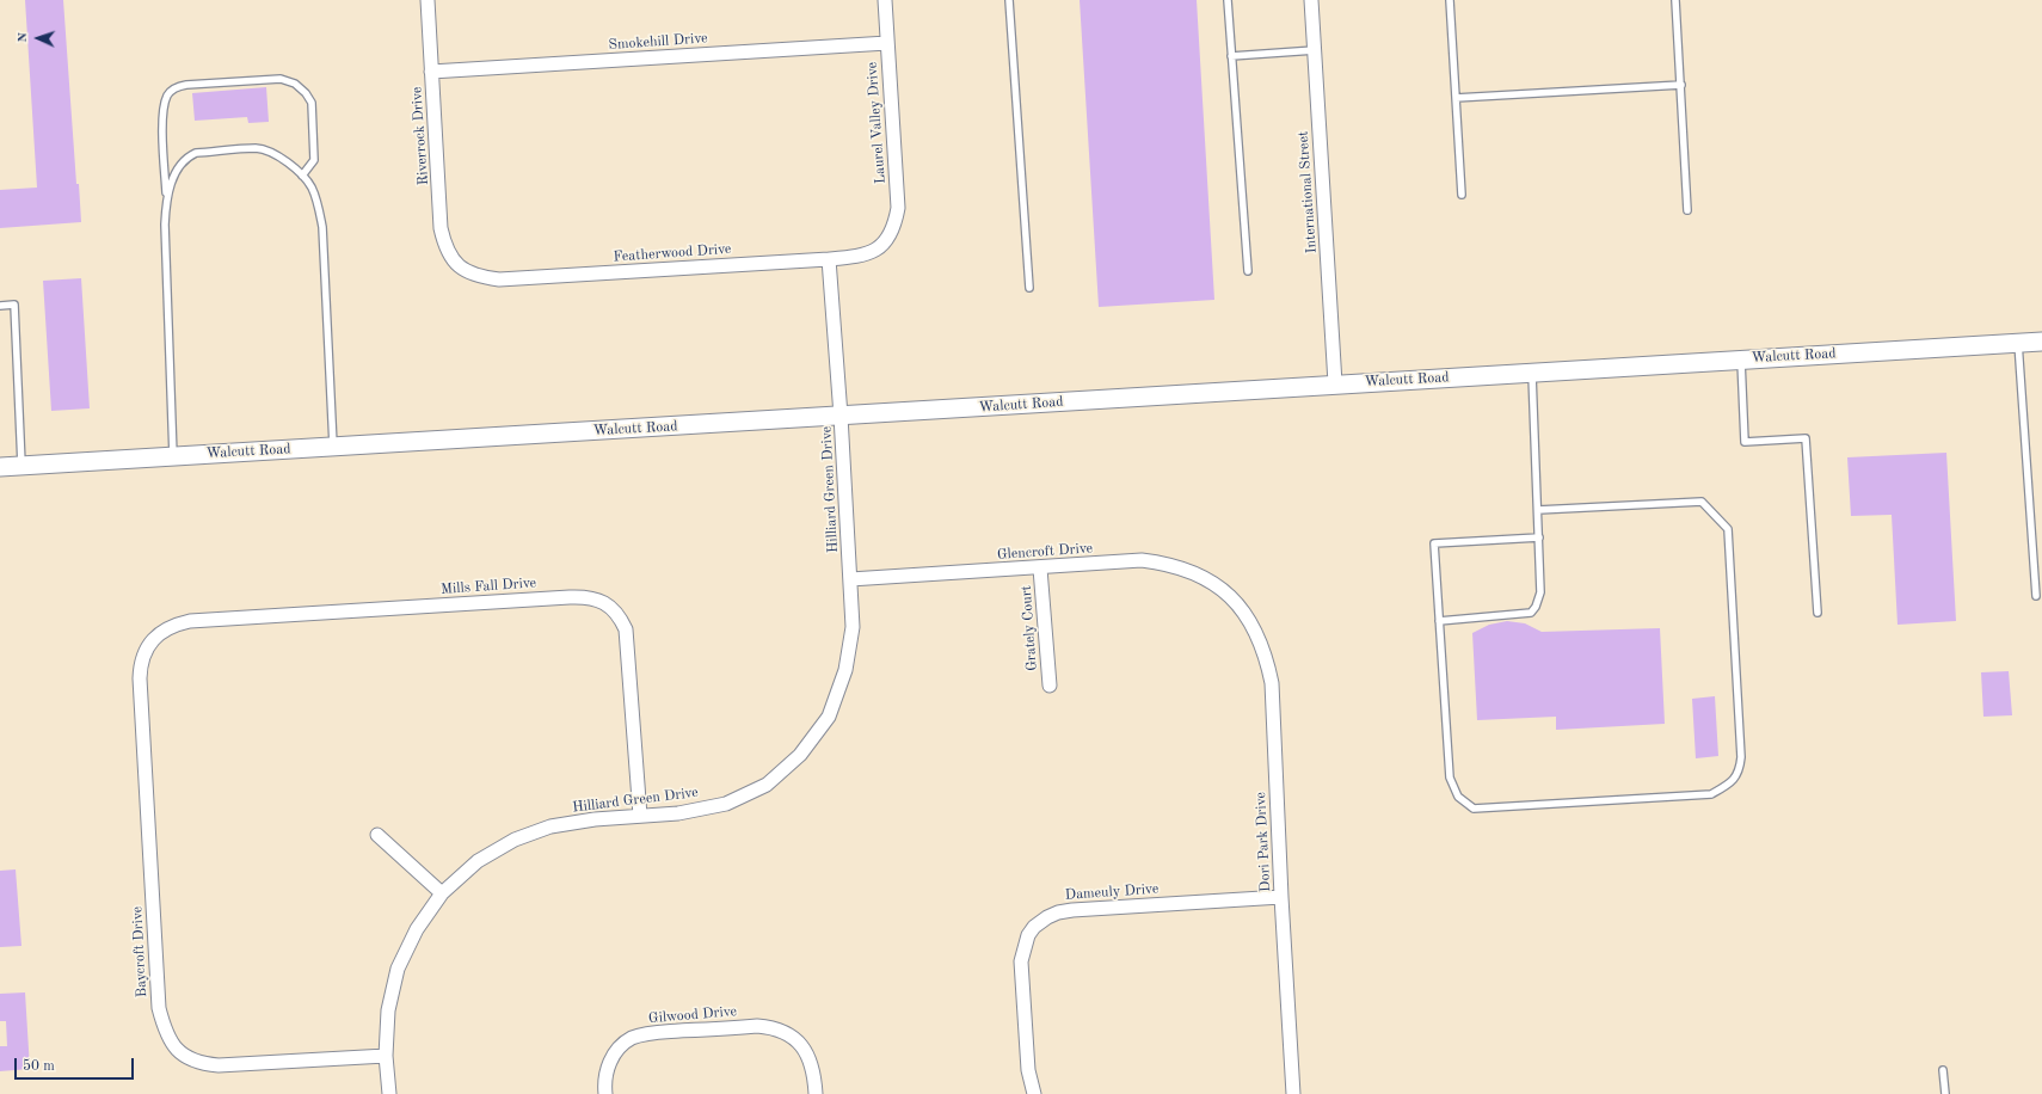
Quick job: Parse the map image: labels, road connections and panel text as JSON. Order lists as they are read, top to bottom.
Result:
{
  "streets": {
    "street": [
      "Smokehill Drive",
      "Laurel Valley Drive",
      "Riverrock Drive",
      "International Street",
      "Featherwood Drive",
      "Walcutt Road",
      "Hilliard Green Drive",
      "Glencroft Drive",
      "Mills Fall Drive",
      "Grately Court",
      "Dori Park Drive",
      "Dameuly Drive",
      "Baycroft Drive",
      "Gilwood Drive"
    ]
  },
  "crossings": [
    ["Smokehill Drive", "Laurel Valley Drive"],
    ["Smokehill Drive", "Riverrock Drive"],
    ["Laurel Valley Drive", "Featherwood Drive"],
    ["Riverrock Drive", "Featherwood Drive"],
    ["International Street", "Walcutt Road"],
    ["Featherwood Drive", "Hilliard Green Drive"],
    ["Walcutt Road", "Hilliard Green Drive"],
    ["Hilliard Green Drive", "Glencroft Drive"],
    ["Hilliard Green Drive", "Mills Fall Drive"],
    ["Hilliard Green Drive", "Baycroft Drive"],
    ["Glencroft Drive", "Grately Court"],
    ["Glencroft Drive", "Dori Park Drive"],
    ["Mills Fall Drive", "Baycroft Drive"],
    ["Dori Park Drive", "Dameuly Drive"]
  ],
  "scale_bar": "50 m",
  "north": "left"
}
